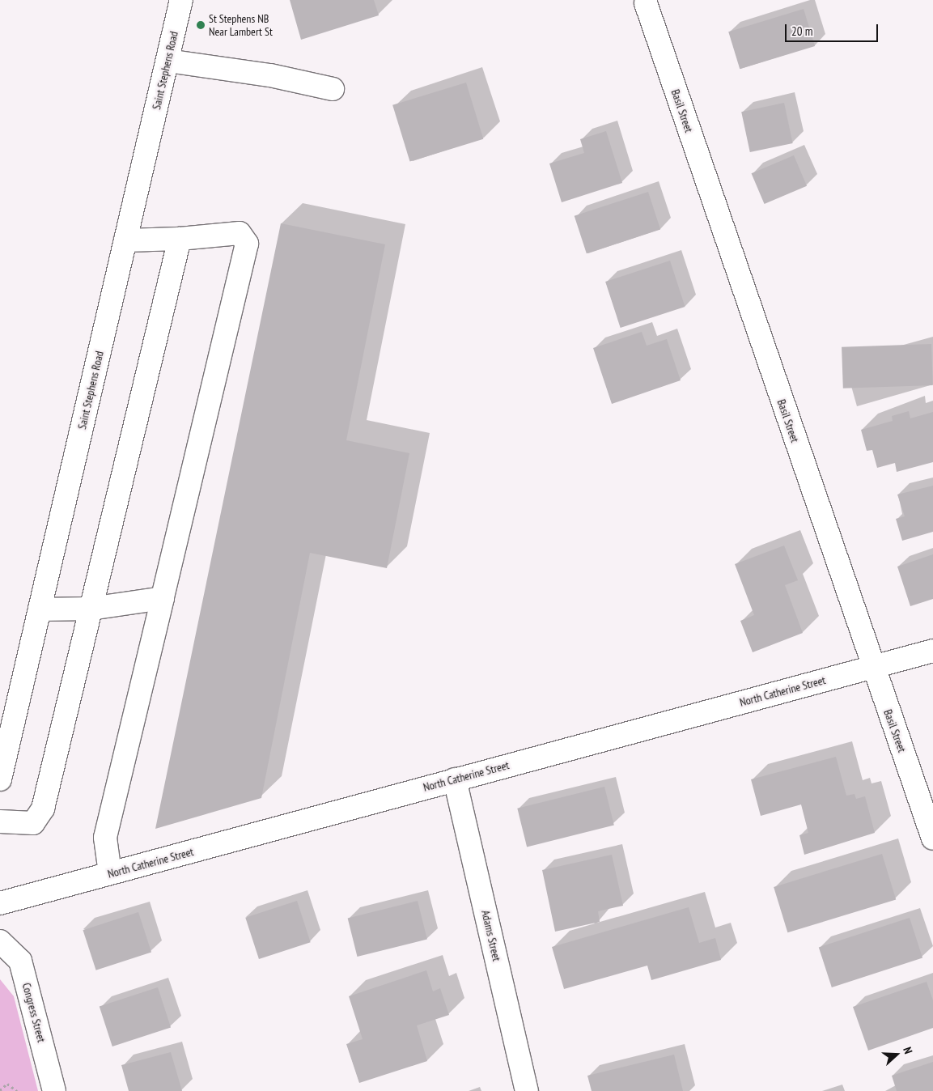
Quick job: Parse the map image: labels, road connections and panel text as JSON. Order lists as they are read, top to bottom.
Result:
{
  "streets": {
    "street": [
      "Saint Stephens Road",
      "Basil Street",
      "North Catherine Street",
      "Adams Street",
      "Congress Street"
    ]
  },
  "crossings": [
    ["Basil Street", "North Catherine Street"],
    ["North Catherine Street", "Adams Street"]
  ],
  "places": ["St Stephens NB Near Lambert St"],
  "scale_bar": "20 m",
  "north": "right"
}
